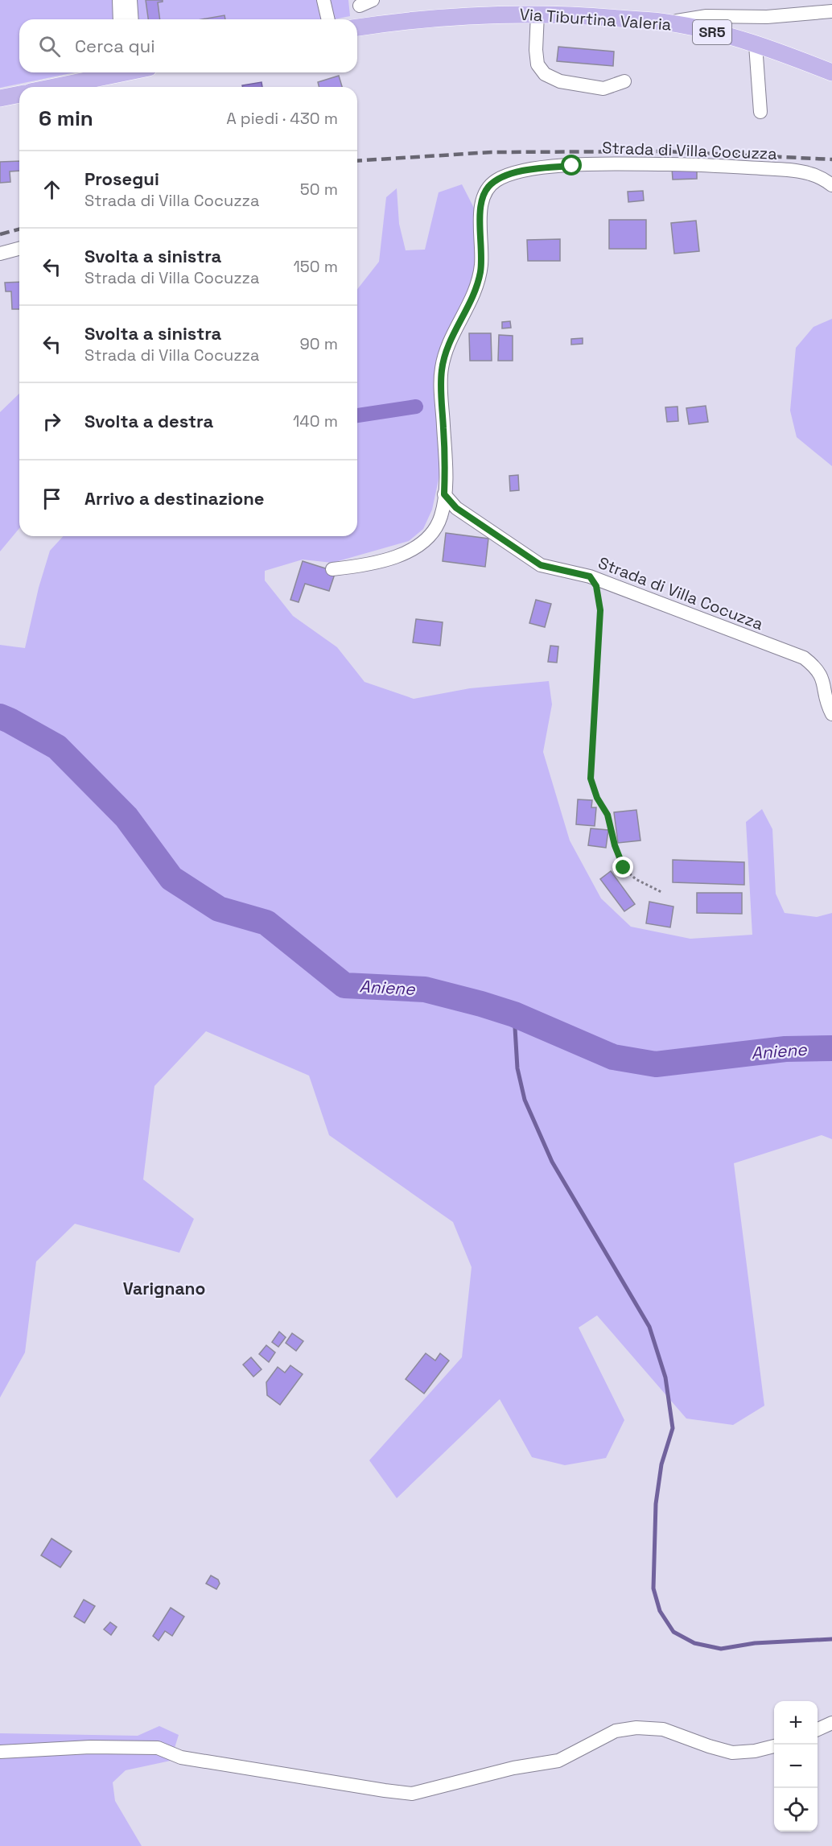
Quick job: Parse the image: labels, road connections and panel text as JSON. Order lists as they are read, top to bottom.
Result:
{
  "streets": {
    "main road": ["Via Tiburtina Valeria", "SR5"],
    "street": ["Strada di Villa Cocuzza"]
  },
  "districts": ["Varignano"],
  "water": ["Aniene"],
  "page": {
    "search": "Cerca qui",
    "heading": ["6 min", "A piedi · 430 m"],
    "list": [
      ["Prosegui", "Strada di Villa Cocuzza", "50 m"],
      ["Svolta a sinistra", "Strada di Villa Cocuzza", "150 m"],
      ["Svolta a sinistra", "Strada di Villa Cocuzza", "90 m"],
      ["Svolta a destra", "140 m"],
      "Arrivo a destinazione"
    ],
    "map_buttons": ["+", "−"]
  }
}
